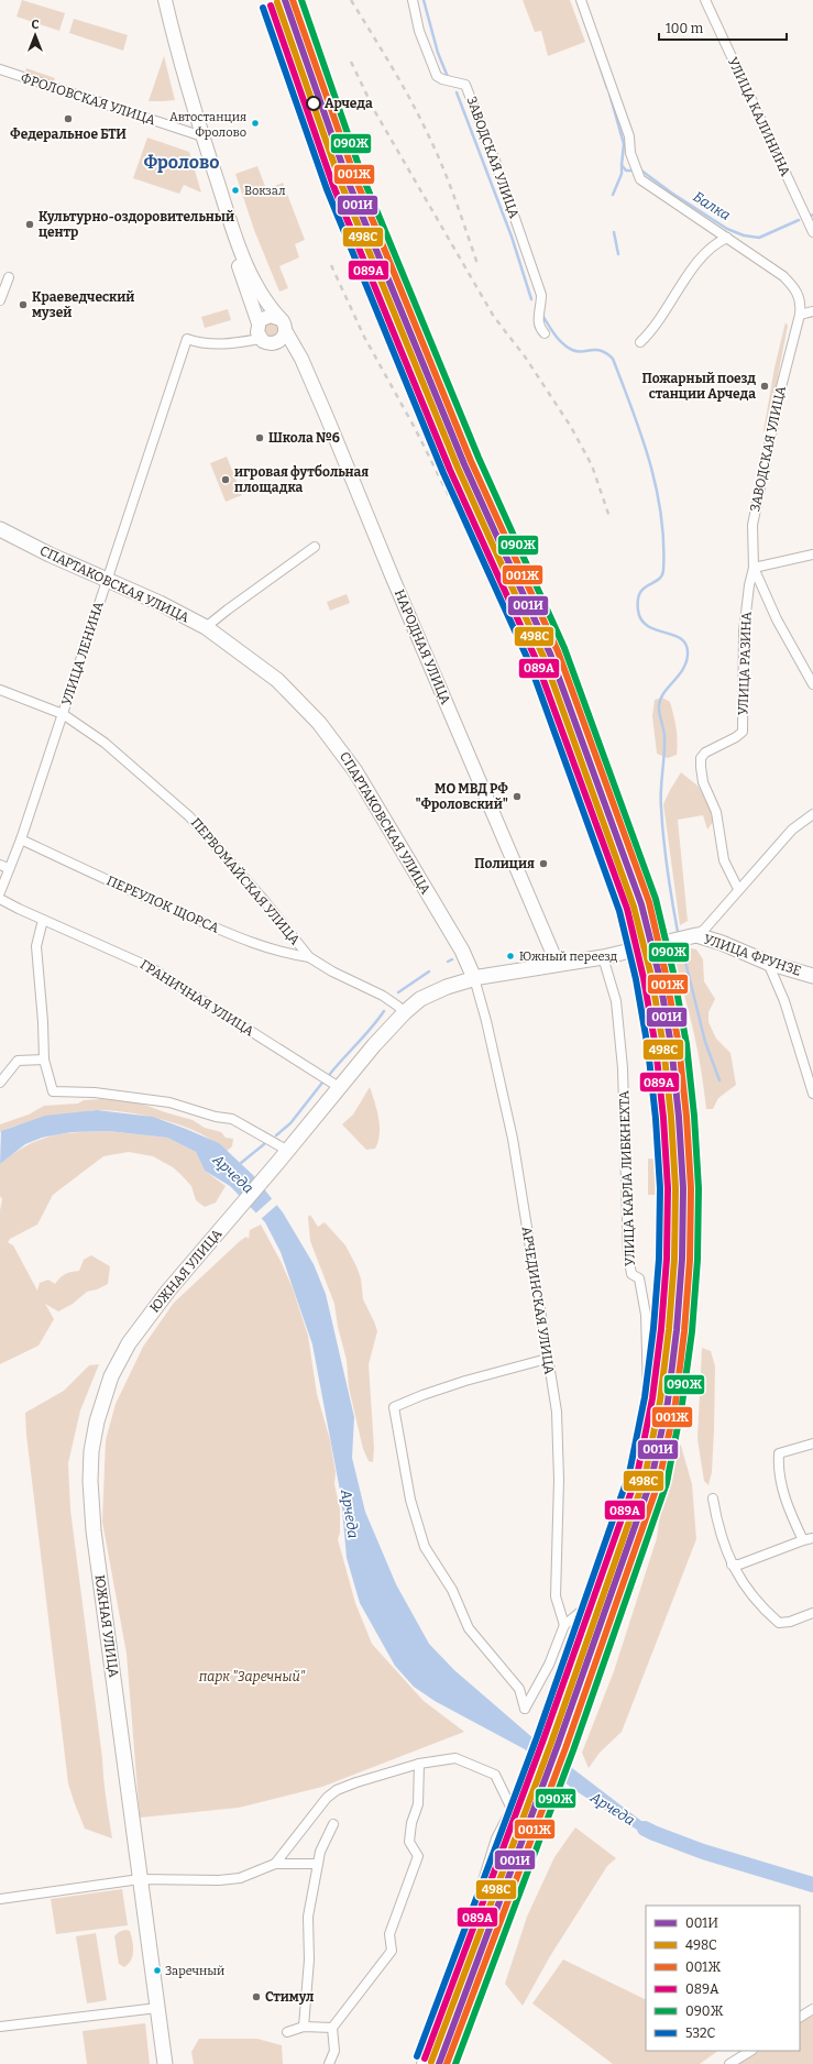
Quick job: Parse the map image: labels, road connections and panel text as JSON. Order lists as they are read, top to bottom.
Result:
{
  "streets": {
    "main road": ["СПАРТАКОВСКАЯ УЛИЦА", "УЛИЦА ФРУНЗЕ", "ЮЖНАЯ УЛИЦА"],
    "street": [
      "ФРОЛОВСКАЯ УЛИЦА",
      "УЛИЦА КАЛИНИНА",
      "ЗАВОДСКАЯ УЛИЦА",
      "НАРОДНАЯ УЛИЦА",
      "УЛИЦА ЛЕНИНА",
      "УЛИЦА РАЗИНА",
      "ПЕРВОМАЙСКАЯ УЛИЦА",
      "ПЕРЕУЛОК ЩОРСА",
      "ГРАНИЧНАЯ УЛИЦА",
      "УЛИЦА КАРЛА ЛИБКНЕХТА",
      "АРЧЕДИНСКАЯ УЛИЦА"
    ]
  },
  "crossings": [
    ["ФРОЛОВСКАЯ УЛИЦА", "НАРОДНАЯ УЛИЦА"],
    ["ЗАВОДСКАЯ УЛИЦА", "УЛИЦА РАЗИНА"],
    ["СПАРТАКОВСКАЯ УЛИЦА", "УЛИЦА ЛЕНИНА"],
    ["СПАРТАКОВСКАЯ УЛИЦА", "ЮЖНАЯ УЛИЦА"],
    ["СПАРТАКОВСКАЯ УЛИЦА", "АРЧЕДИНСКАЯ УЛИЦА"],
    ["НАРОДНАЯ УЛИЦА", "УЛИЦА ЛЕНИНА"],
    ["НАРОДНАЯ УЛИЦА", "ЮЖНАЯ УЛИЦА"],
    ["УЛИЦА ЛЕНИНА", "ПЕРВОМАЙСКАЯ УЛИЦА"],
    ["УЛИЦА ЛЕНИНА", "ПЕРЕУЛОК ЩОРСА"],
    ["ПЕРВОМАЙСКАЯ УЛИЦА", "ПЕРЕУЛОК ЩОРСА"],
    ["ПЕРВОМАЙСКАЯ УЛИЦА", "ЮЖНАЯ УЛИЦА"],
    ["УЛИЦА ФРУНЗЕ", "ЮЖНАЯ УЛИЦА"],
    ["ГРАНИЧНАЯ УЛИЦА", "ЮЖНАЯ УЛИЦА"],
    ["УЛИЦА КАРЛА ЛИБКНЕХТА", "ЮЖНАЯ УЛИЦА"],
    ["УЛИЦА КАРЛА ЛИБКНЕХТА", "АРЧЕДИНСКАЯ УЛИЦА"],
    ["ЮЖНАЯ УЛИЦА", "АРЧЕДИНСКАЯ УЛИЦА"]
  ],
  "districts": ["Фролово"],
  "water": ["Балка", "Арчеда"],
  "parks": ["парк \"Заречный\""],
  "places": [
    "Арчеда",
    "Федеральное БТИ",
    "Автостанция Фролово",
    "Вокзал",
    "Культурно-оздоровительный центр",
    "Краеведческий музей",
    "Пожарный поезд станции Арчеда",
    "Школа №6",
    "игровая футбольная площадка",
    "МО МВД РФ \"Фроловский\"",
    "Полиция",
    "Южный переезд",
    "Заречный",
    "Стимул"
  ],
  "lines": [
    "transit line 001И",
    "transit line 001Ж",
    "transit line 090Ж",
    "transit line 498С",
    "transit line 089А",
    "transit line 532С"
  ],
  "legend": [
    "001И",
    "498С",
    "001Ж",
    "089А",
    "090Ж",
    "532С"
  ],
  "scale_bar": "100 m",
  "north": "top"
}
